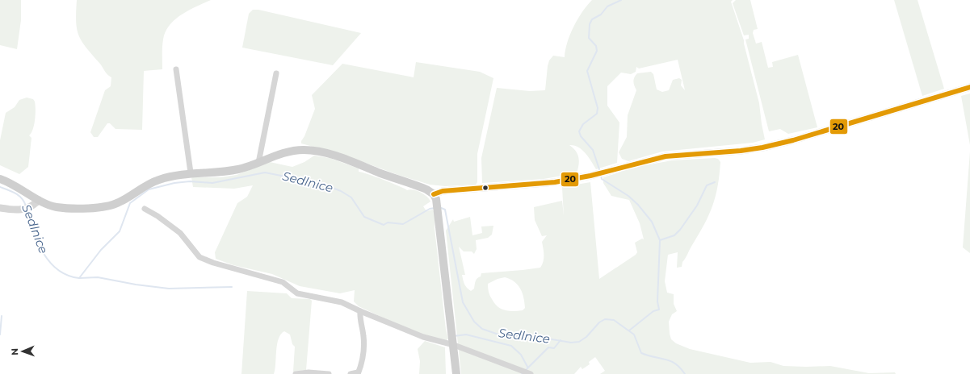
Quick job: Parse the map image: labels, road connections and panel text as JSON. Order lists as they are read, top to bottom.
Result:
{
  "water": ["Sedlnice"],
  "lines": ["transit line 20"],
  "north": "left"
}
